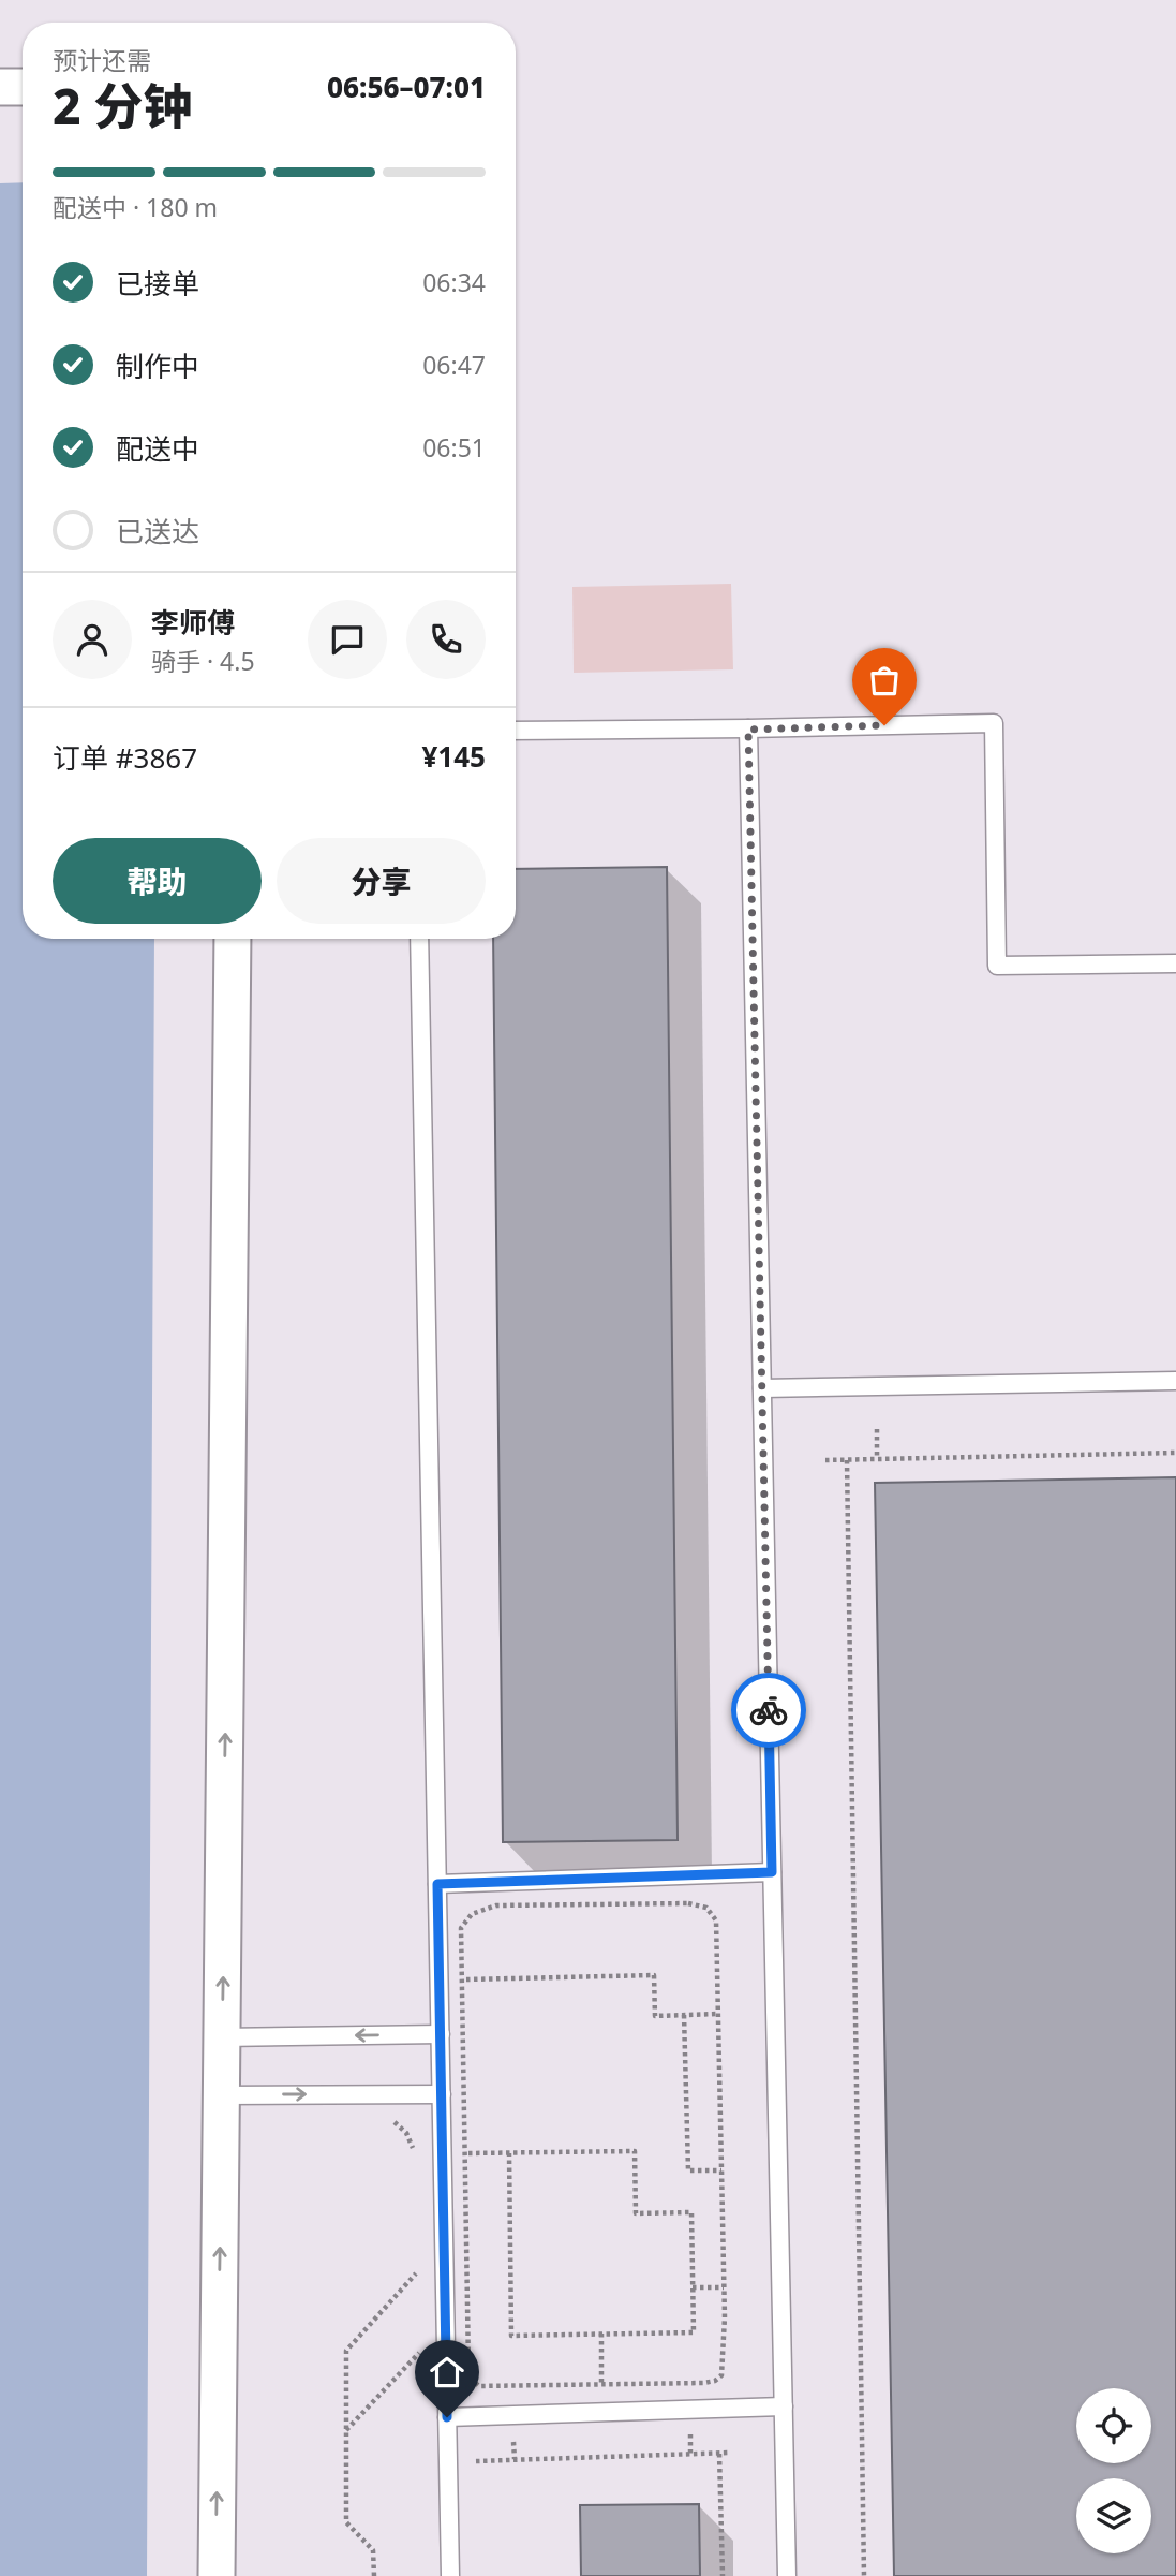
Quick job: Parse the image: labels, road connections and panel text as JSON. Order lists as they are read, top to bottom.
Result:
{
  "page": {
    "heading": ["2 分钟", "预计还需", "06:56–07:01"],
    "panel": [
      "李师傅",
      "骑手 · 4.5",
      "订单 #3867",
      "¥145"
    ],
    "bar": "配送中 · 180 m",
    "list": [
      ["已接单", "06:34"],
      ["制作中", "06:47"],
      ["配送中", "06:51"],
      "已送达"
    ],
    "buttons": ["帮助", "分享"]
  }
}
